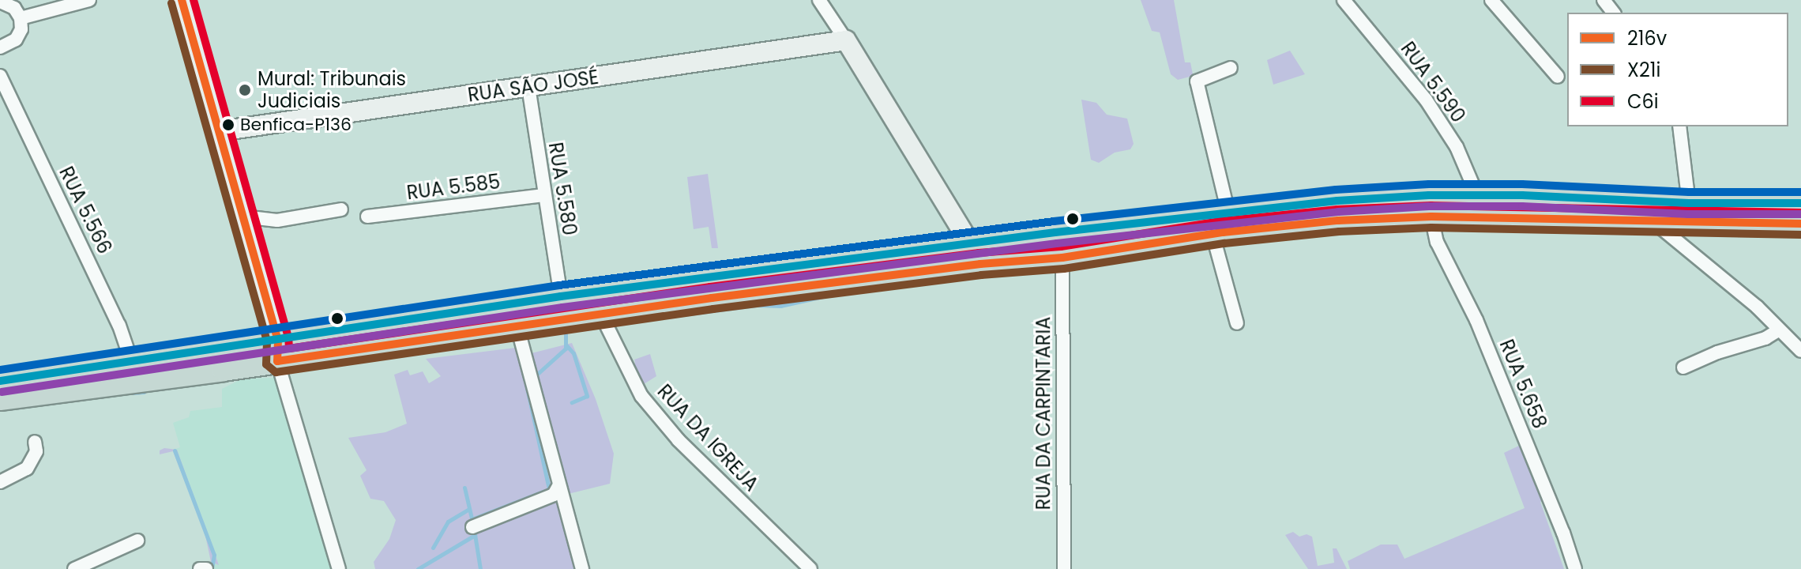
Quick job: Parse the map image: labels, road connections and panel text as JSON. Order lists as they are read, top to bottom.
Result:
{
  "streets": {
    "street": [
      "RUA 5.590",
      "RUA SÃO JOSÉ",
      "RUA 5.585",
      "RUA 5.580",
      "RUA 5.566",
      "RUA 5.658",
      "RUA DA CARPINTARIA",
      "RUA DA IGREJA"
    ]
  },
  "crossings": [
    ["RUA SÃO JOSÉ", "RUA 5.580"],
    ["RUA 5.585", "RUA 5.580"]
  ],
  "places": ["Mural: Tribunais Judiciais", "Benfica-P136"],
  "lines": ["transit line 216v", "transit line C6i", "transit line X21i"],
  "legend": ["216v", "X21i", "C6i"]
}
